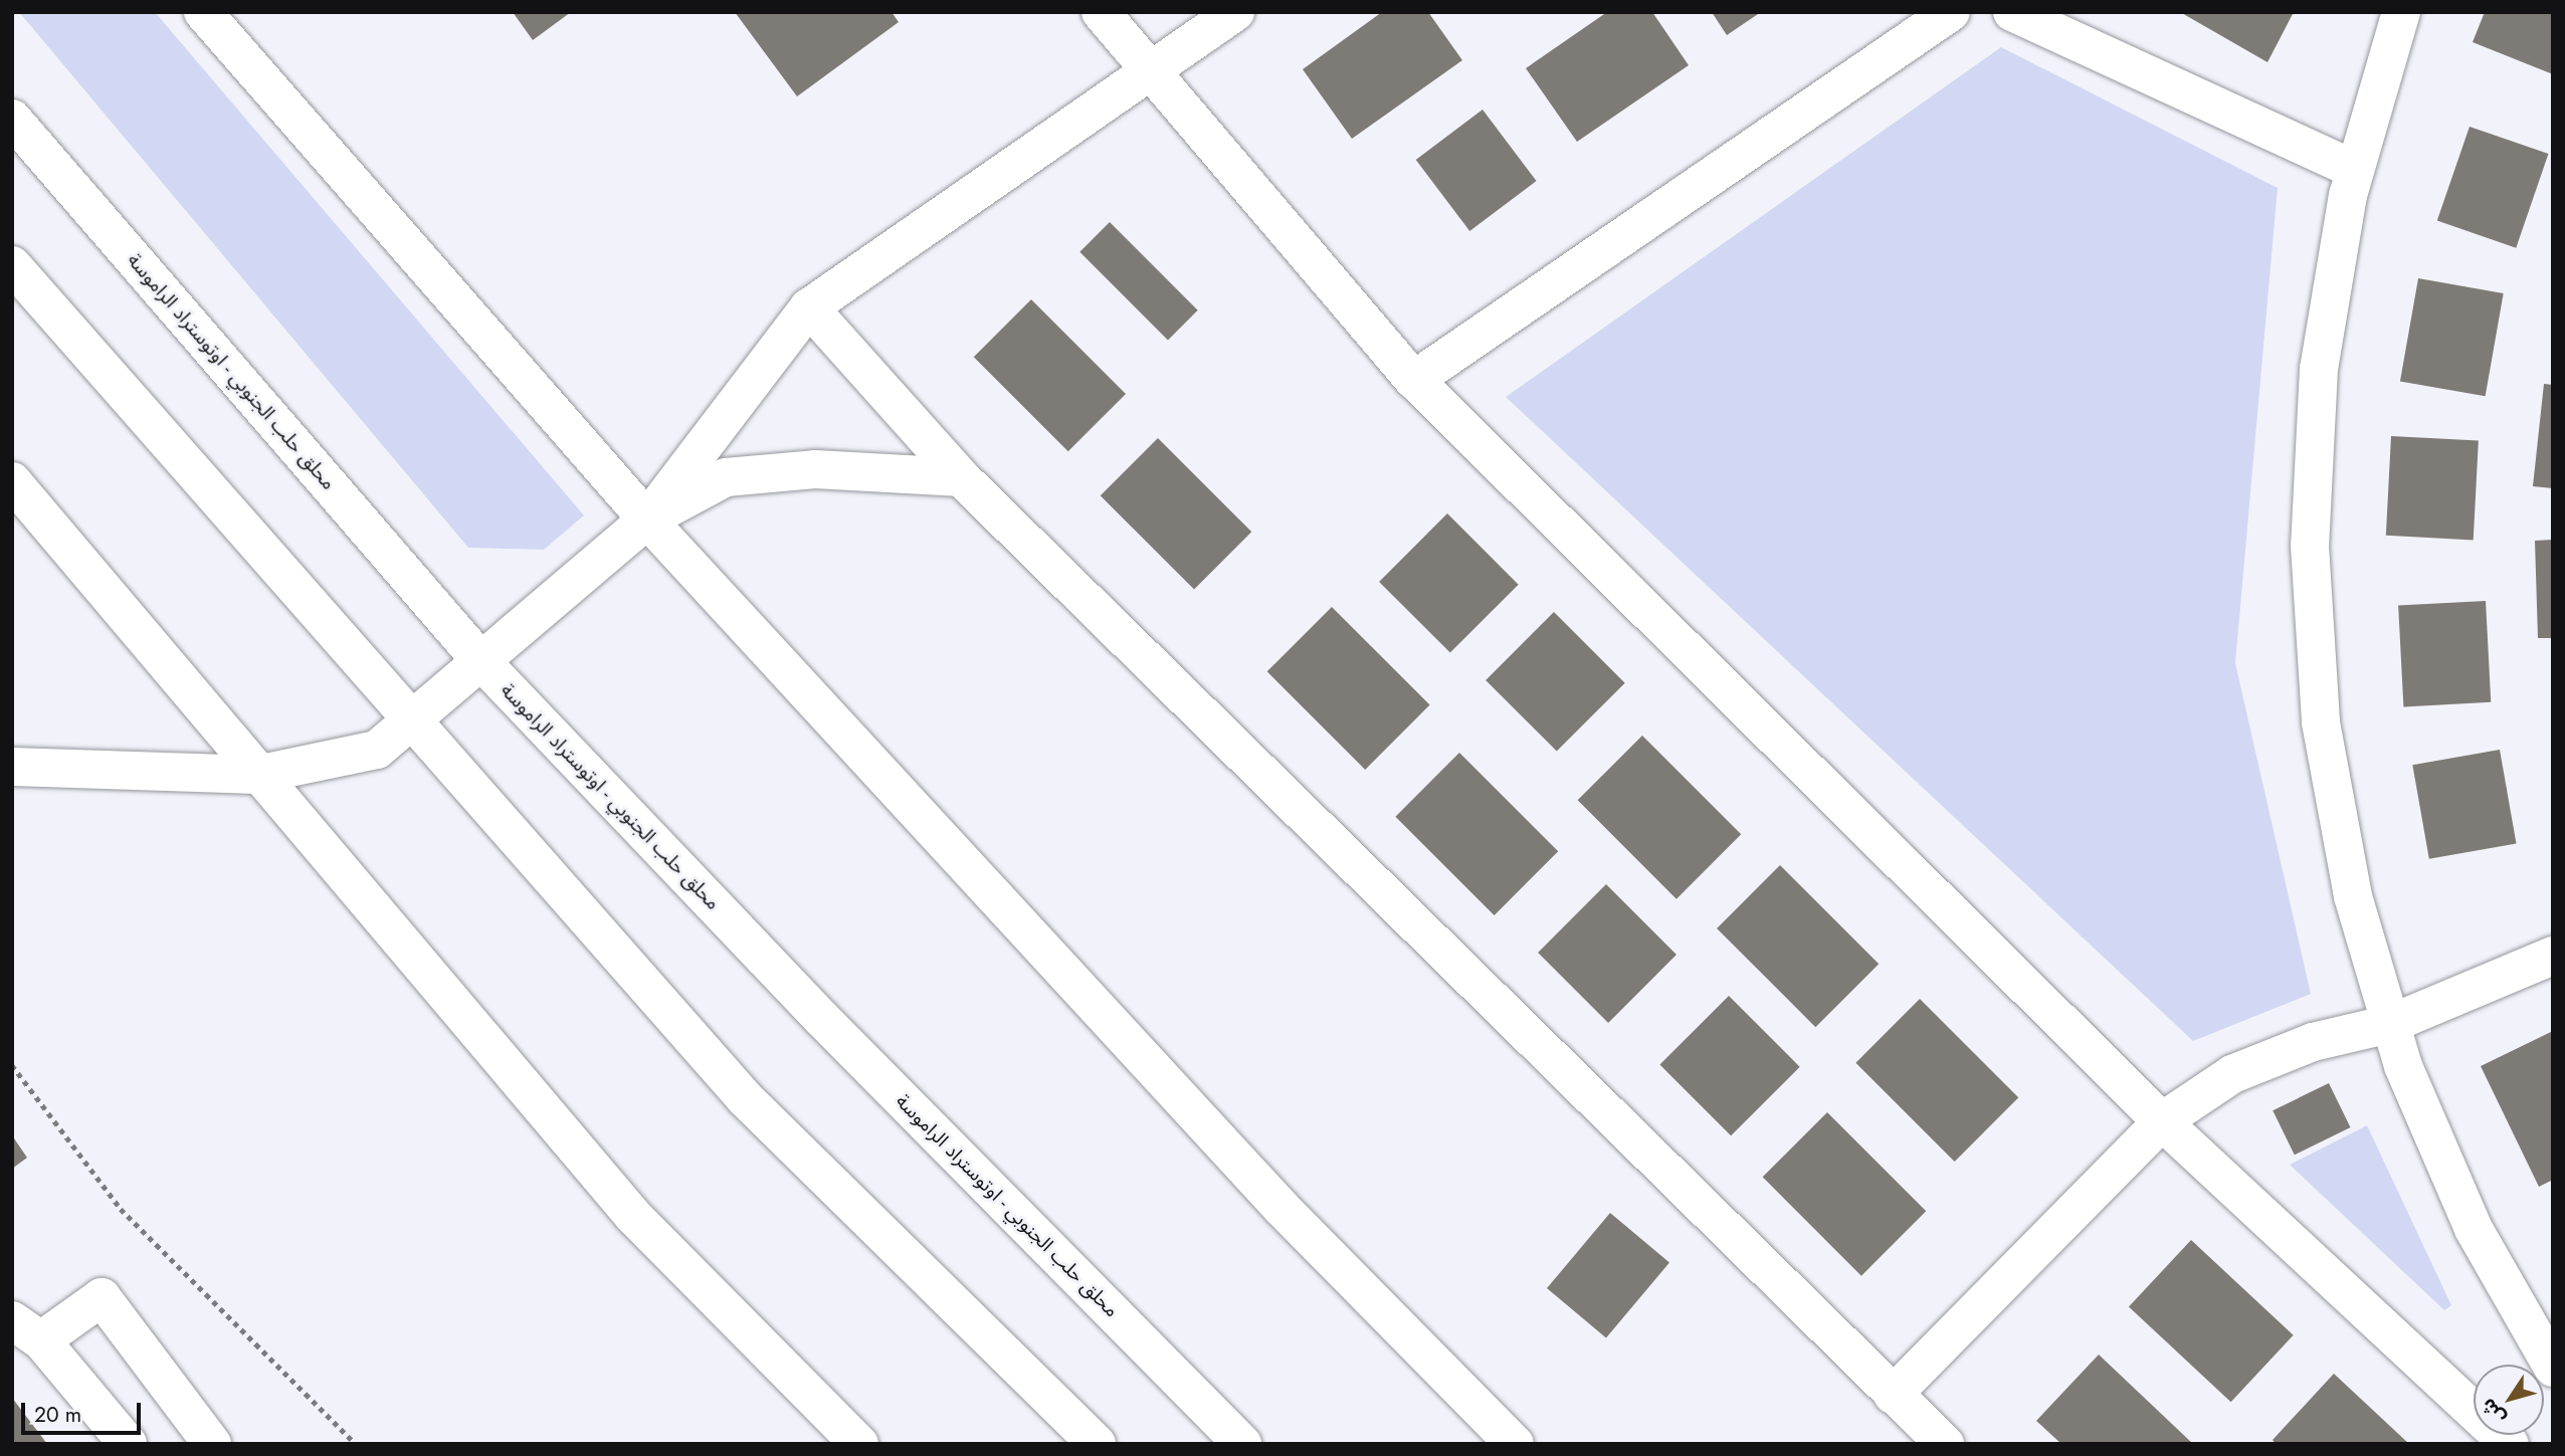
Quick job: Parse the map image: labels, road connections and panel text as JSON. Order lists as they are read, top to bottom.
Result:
{
  "streets": {
    "main road": ["محلق حلب الجنوبي - اوتوستراد الراموسة"]
  },
  "scale_bar": "20 m",
  "north": "bottom left"
}
